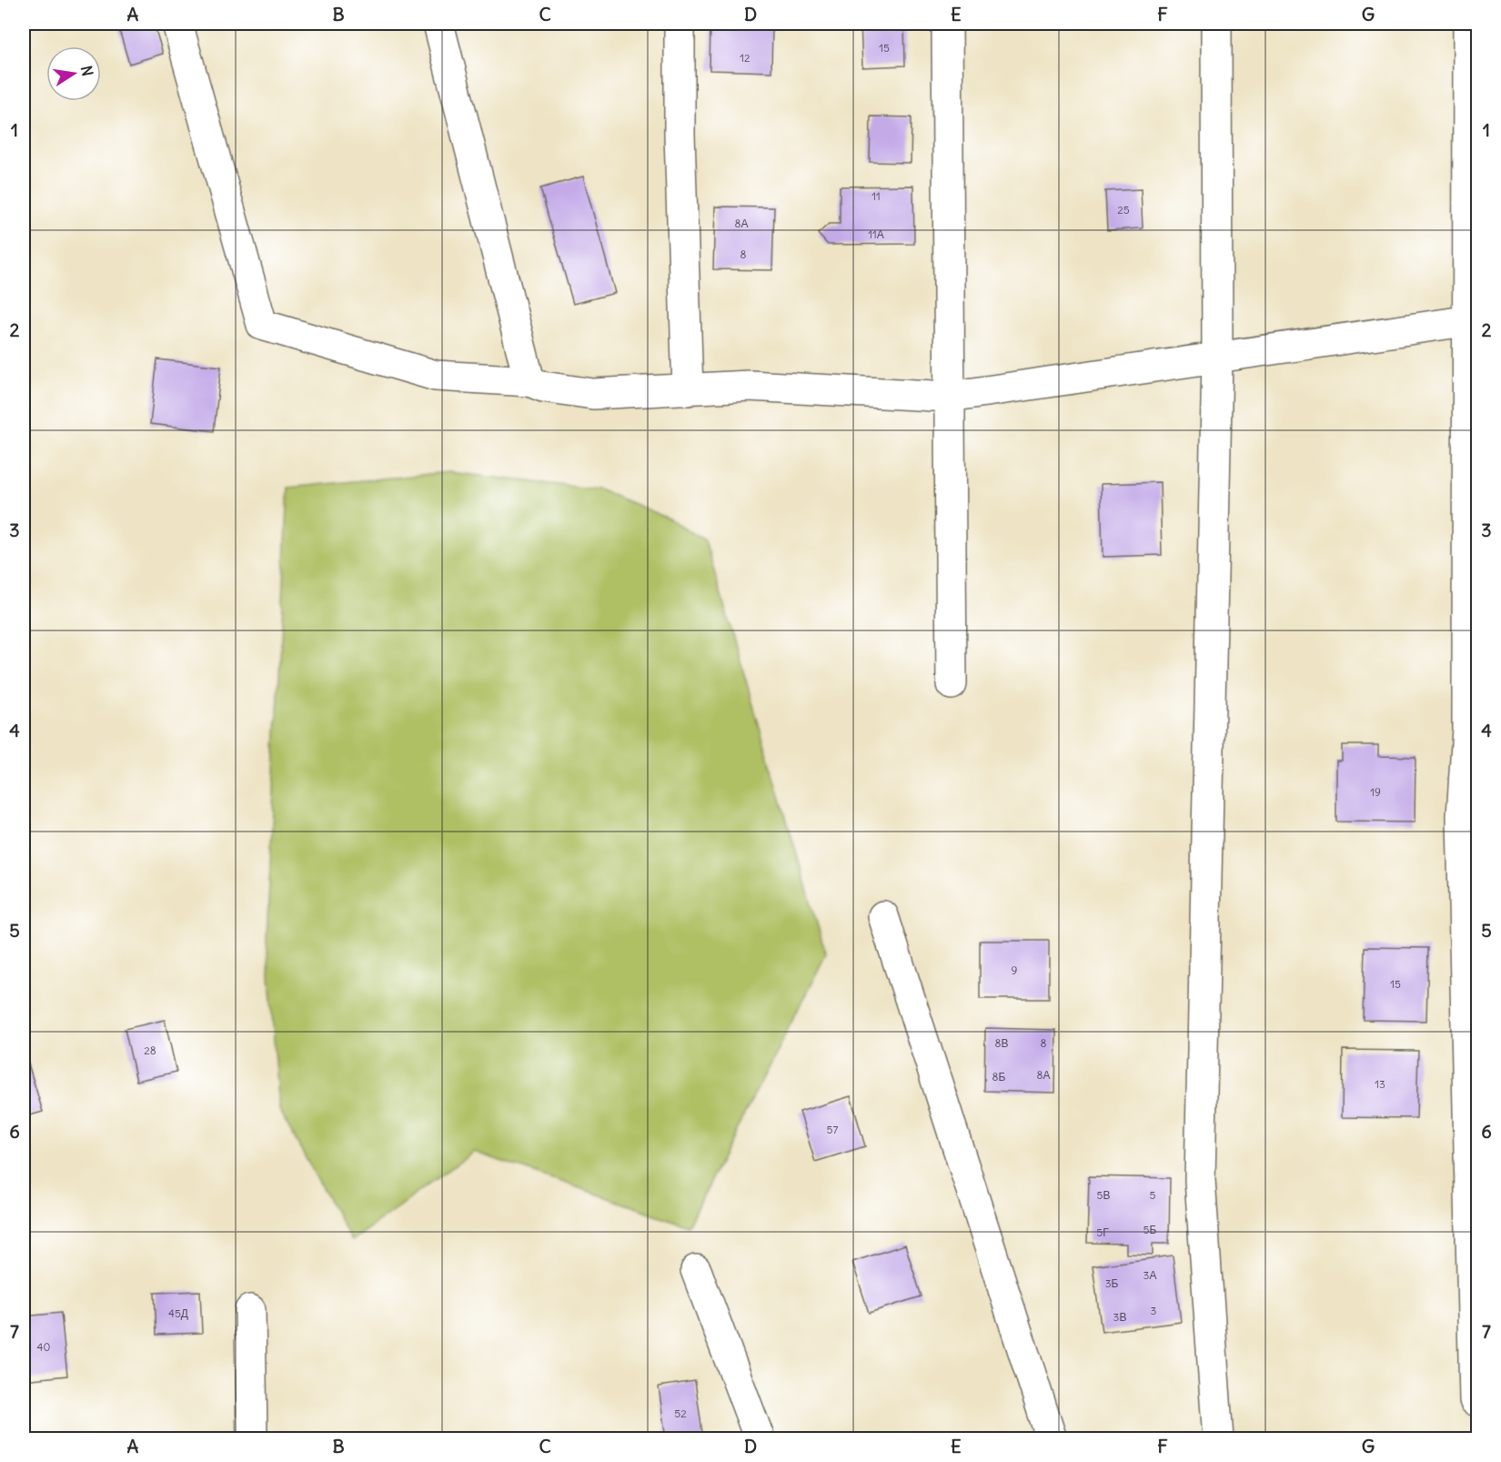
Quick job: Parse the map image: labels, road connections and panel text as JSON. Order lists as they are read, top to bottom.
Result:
{
  "house_numbers": [
    "15",
    "12",
    "11",
    "25",
    "8А",
    "11А",
    "8",
    "19",
    "9",
    "15",
    "8В",
    "8",
    "28",
    "8А",
    "8Б",
    "13",
    "57",
    "5В",
    "5",
    "5Б",
    "5Г",
    "3А",
    "3Б",
    "3",
    "45Д",
    "3В",
    "40",
    "52"
  ],
  "north": "right",
  "grid": {
    "columns": [
      "A",
      "B",
      "C",
      "D",
      "E",
      "F",
      "G"
    ],
    "rows": [
      "1",
      "2",
      "3",
      "4",
      "5",
      "6",
      "7"
    ]
  }
}
